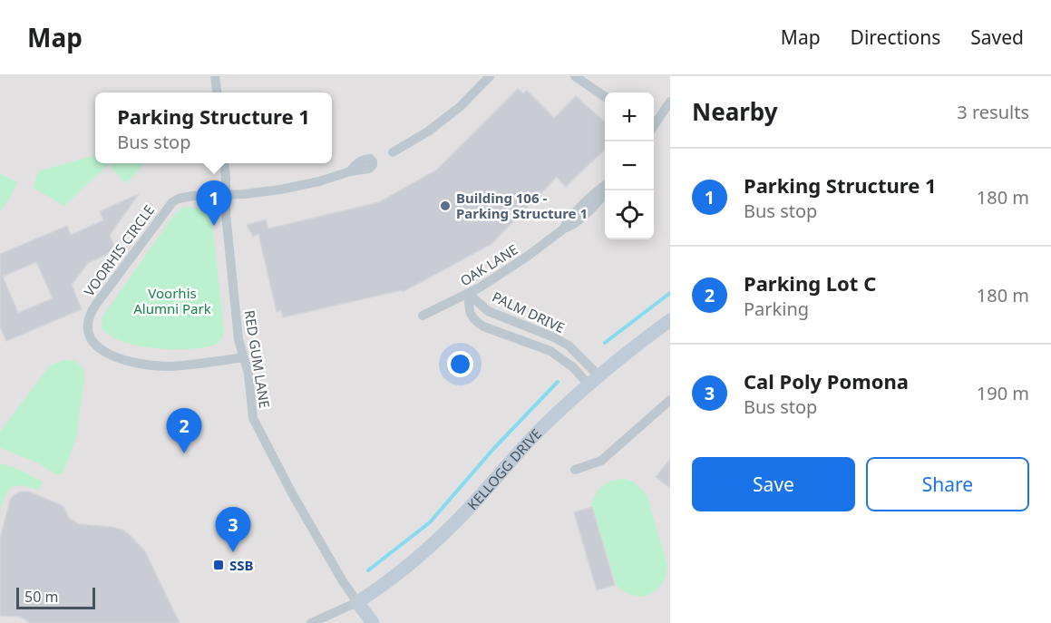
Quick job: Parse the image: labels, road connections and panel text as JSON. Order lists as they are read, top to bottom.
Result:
{
  "streets": {
    "street": [
      "VOORHIS CIRCLE",
      "OAK LANE",
      "PALM DRIVE",
      "RED GUM LANE",
      "KELLOGG DRIVE"
    ]
  },
  "crossings": [
    ["VOORHIS CIRCLE", "RED GUM LANE"],
    ["OAK LANE", "PALM DRIVE"],
    ["PALM DRIVE", "KELLOGG DRIVE"],
    ["RED GUM LANE", "KELLOGG DRIVE"]
  ],
  "parks": ["Voorhis Alumni Park"],
  "places": {
    "other": ["Building 106 - Parking Structure 1"],
    "transit": ["SSB"]
  },
  "scale_bar": "50 m",
  "page": {
    "header": "Map",
    "nav": ["Map", "Directions", "Saved"],
    "heading": ["Nearby", "3 results"],
    "map_buttons": ["+", "−"],
    "popup": ["Parking Structure 1", "Bus stop"],
    "list": [
      {
        "mark": "1",
        "name": "Parking Structure 1",
        "note": "Bus stop",
        "value": "180 m"
      },
      {
        "mark": "2",
        "name": "Parking Lot C",
        "note": "Parking",
        "value": "180 m"
      },
      {
        "mark": "3",
        "name": "Cal Poly Pomona",
        "note": "Bus stop",
        "value": "190 m"
      }
    ],
    "pins": ["1", "2", "3"],
    "buttons": ["Save", "Share"],
    "scale": "50 m"
  }
}
